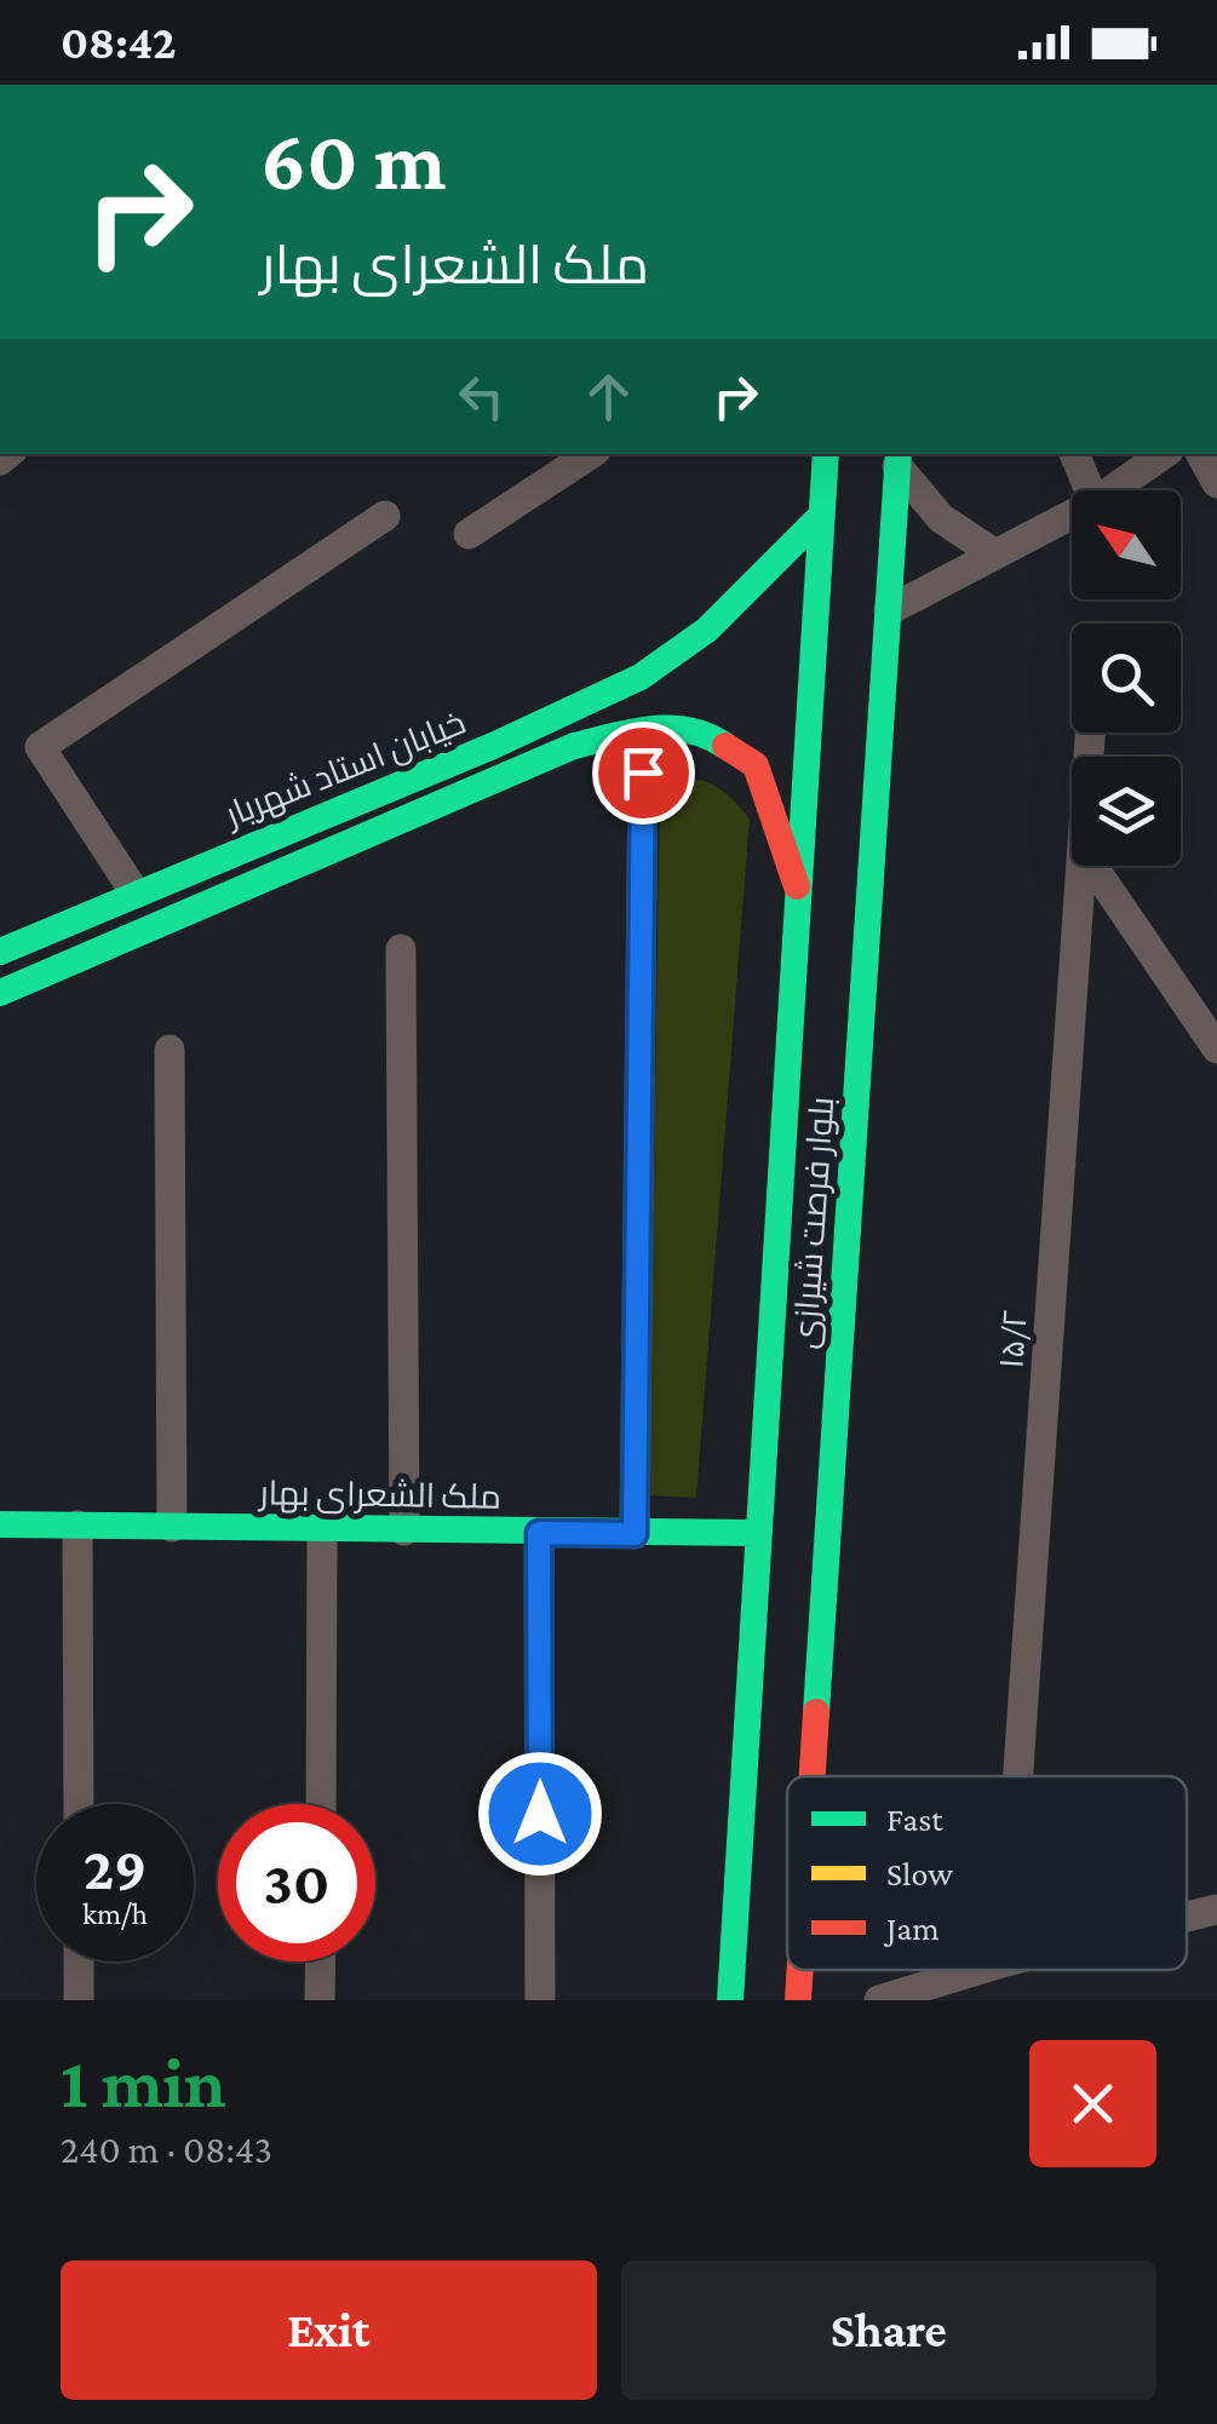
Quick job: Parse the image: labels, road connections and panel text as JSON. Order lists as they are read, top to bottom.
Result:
{
  "streets": {
    "main road": ["خیابان استاد شهریار", "بلوار فرصت شیرازی", "ملک الشعرای بهار"],
    "street": ["۱۵/۲"]
  },
  "crossings": [
    ["خیابان استاد شهریار", "بلوار فرصت شیرازی"],
    ["بلوار فرصت شیرازی", "ملک الشعرای بهار"]
  ],
  "legend": ["Fast", "Slow", "Jam"],
  "north": "top left",
  "page": {
    "status": "08:42",
    "turn": ["60 m", "ملک الشعرای بهار"],
    "speed": "29 km/h",
    "limit": "30",
    "heading": ["1 min", "240 m · 08:43"],
    "buttons": ["Exit", "Share"]
  }
}
